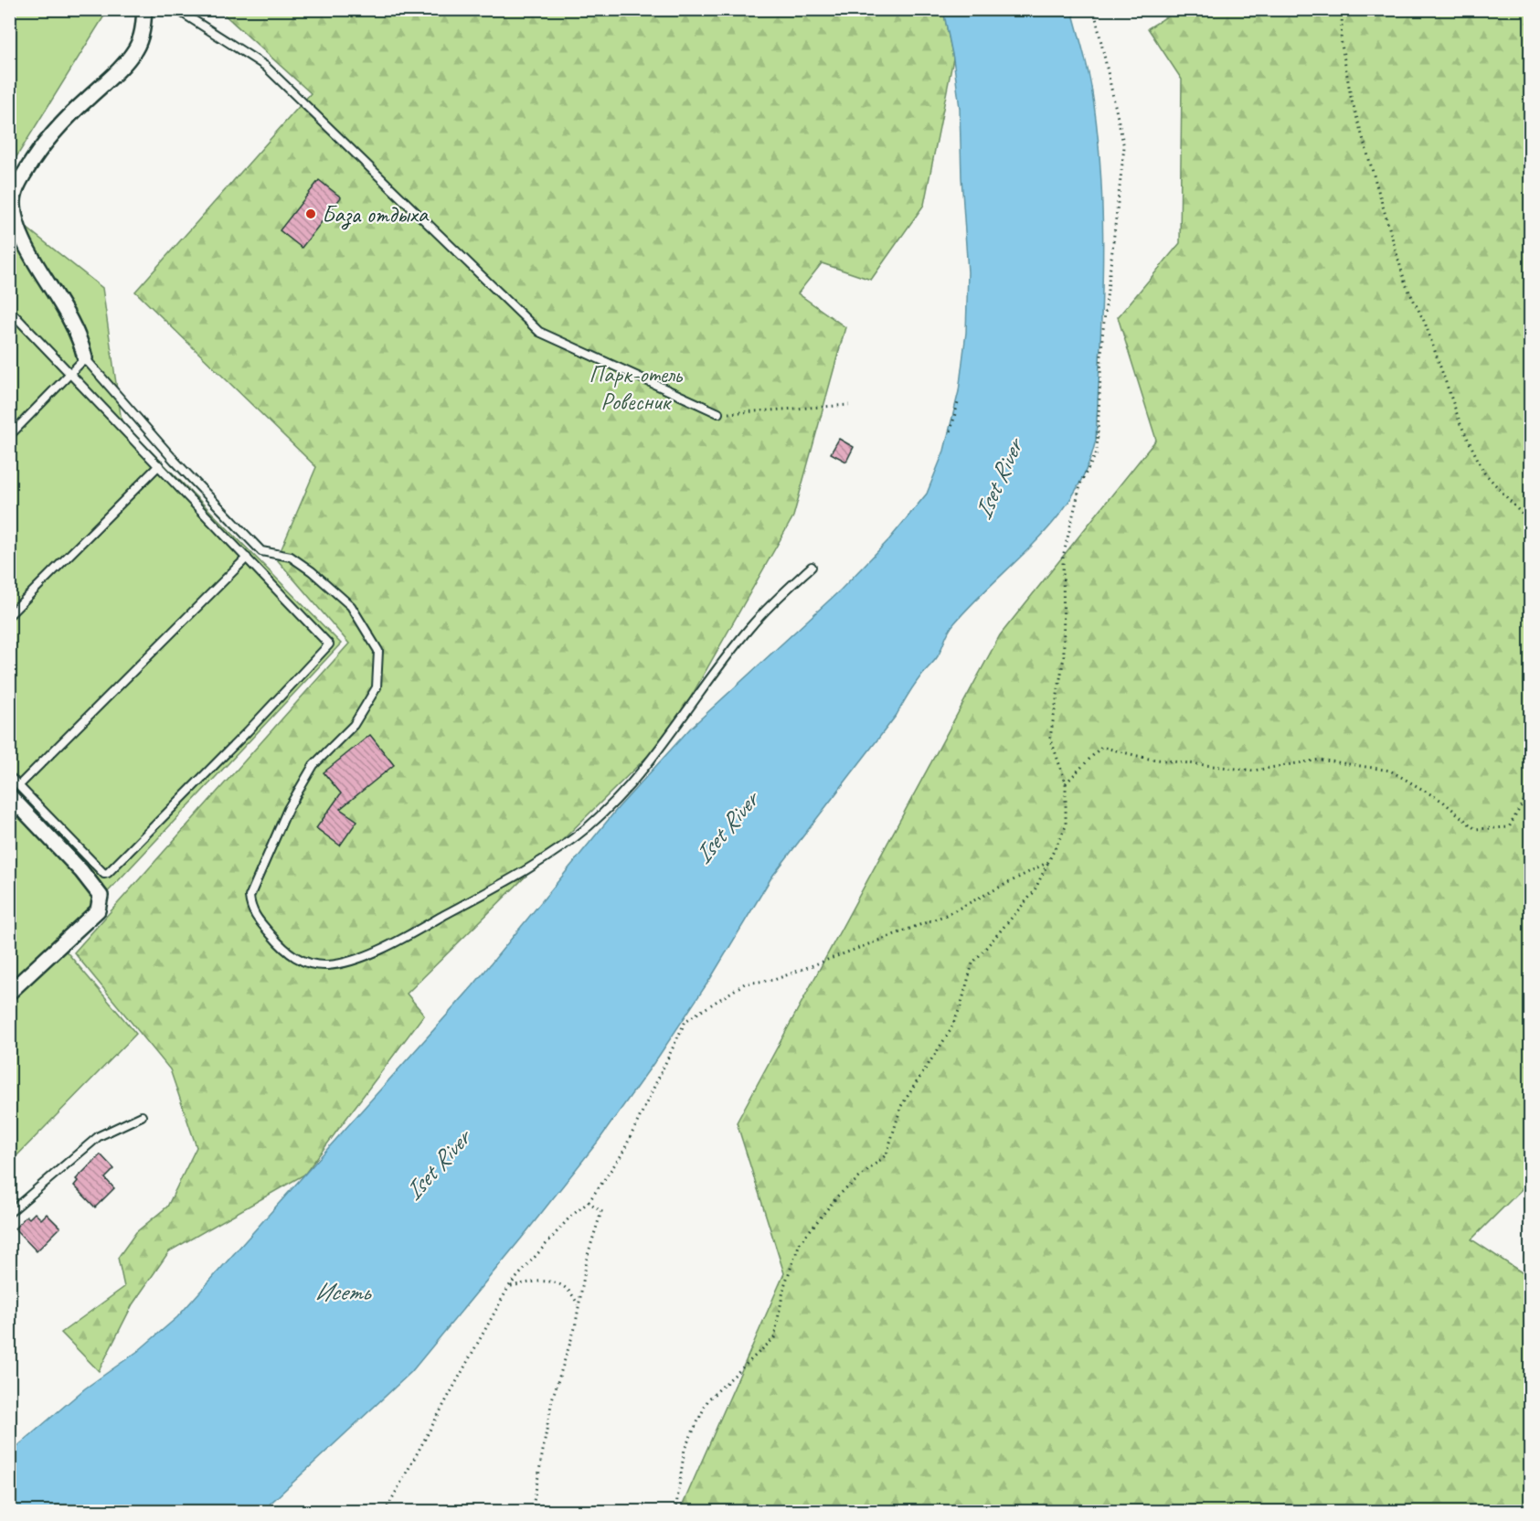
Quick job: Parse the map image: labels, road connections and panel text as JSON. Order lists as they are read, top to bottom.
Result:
{
  "water": ["Iset River", "Исеть"],
  "parks": ["Парк-отель Ровесник"],
  "places": ["База отдыха"]
}
